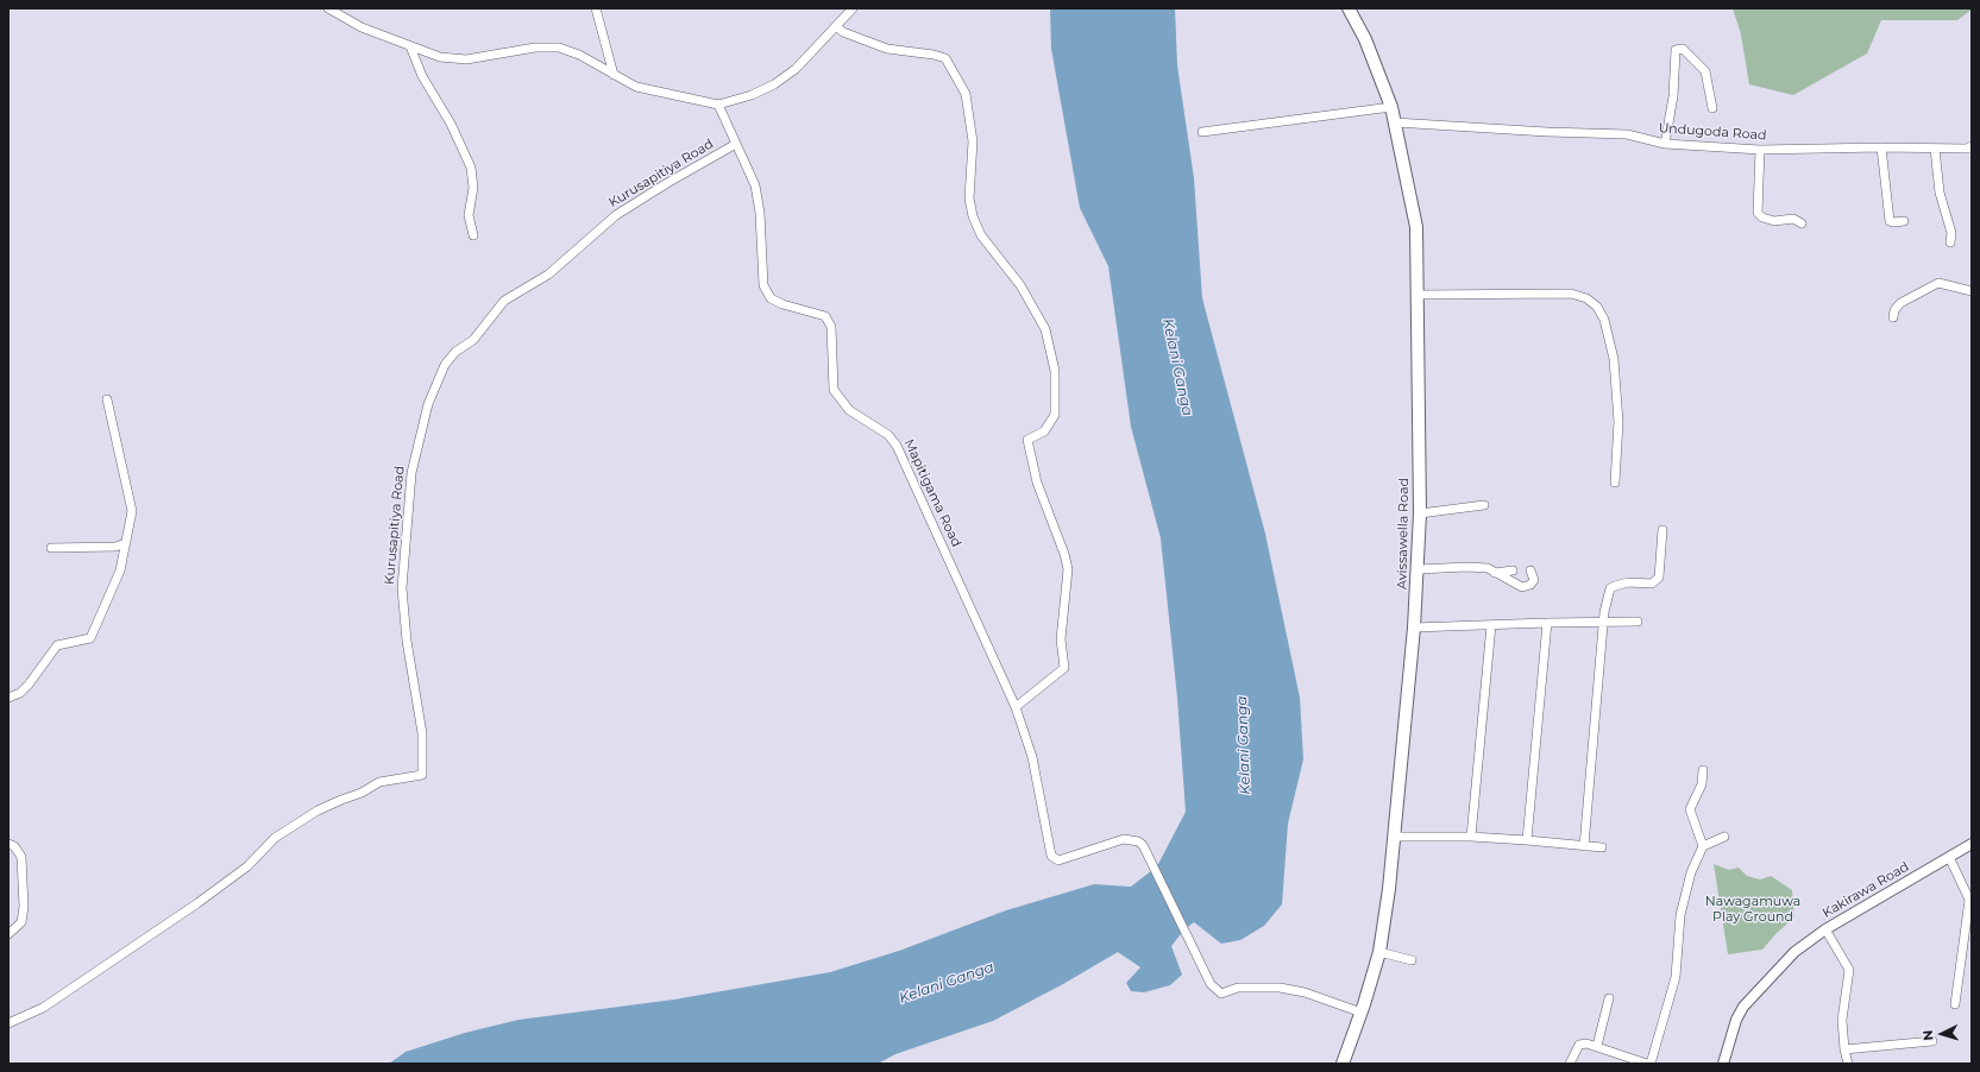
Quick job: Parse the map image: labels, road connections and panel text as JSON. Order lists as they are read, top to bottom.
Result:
{
  "streets": {
    "main road": ["Avissawella Road"],
    "street": [
      "Undugoda Road",
      "Kurusapitiya Road",
      "Mapitigama Road",
      "Kakirawa Road"
    ]
  },
  "crossings": [
    ["Undugoda Road", "Avissawella Road"],
    ["Kurusapitiya Road", "Mapitigama Road"],
    ["Mapitigama Road", "Avissawella Road"]
  ],
  "water": ["Kelani Ganga"],
  "parks": ["Nawagamuwa Play Ground"],
  "north": "left"
}
